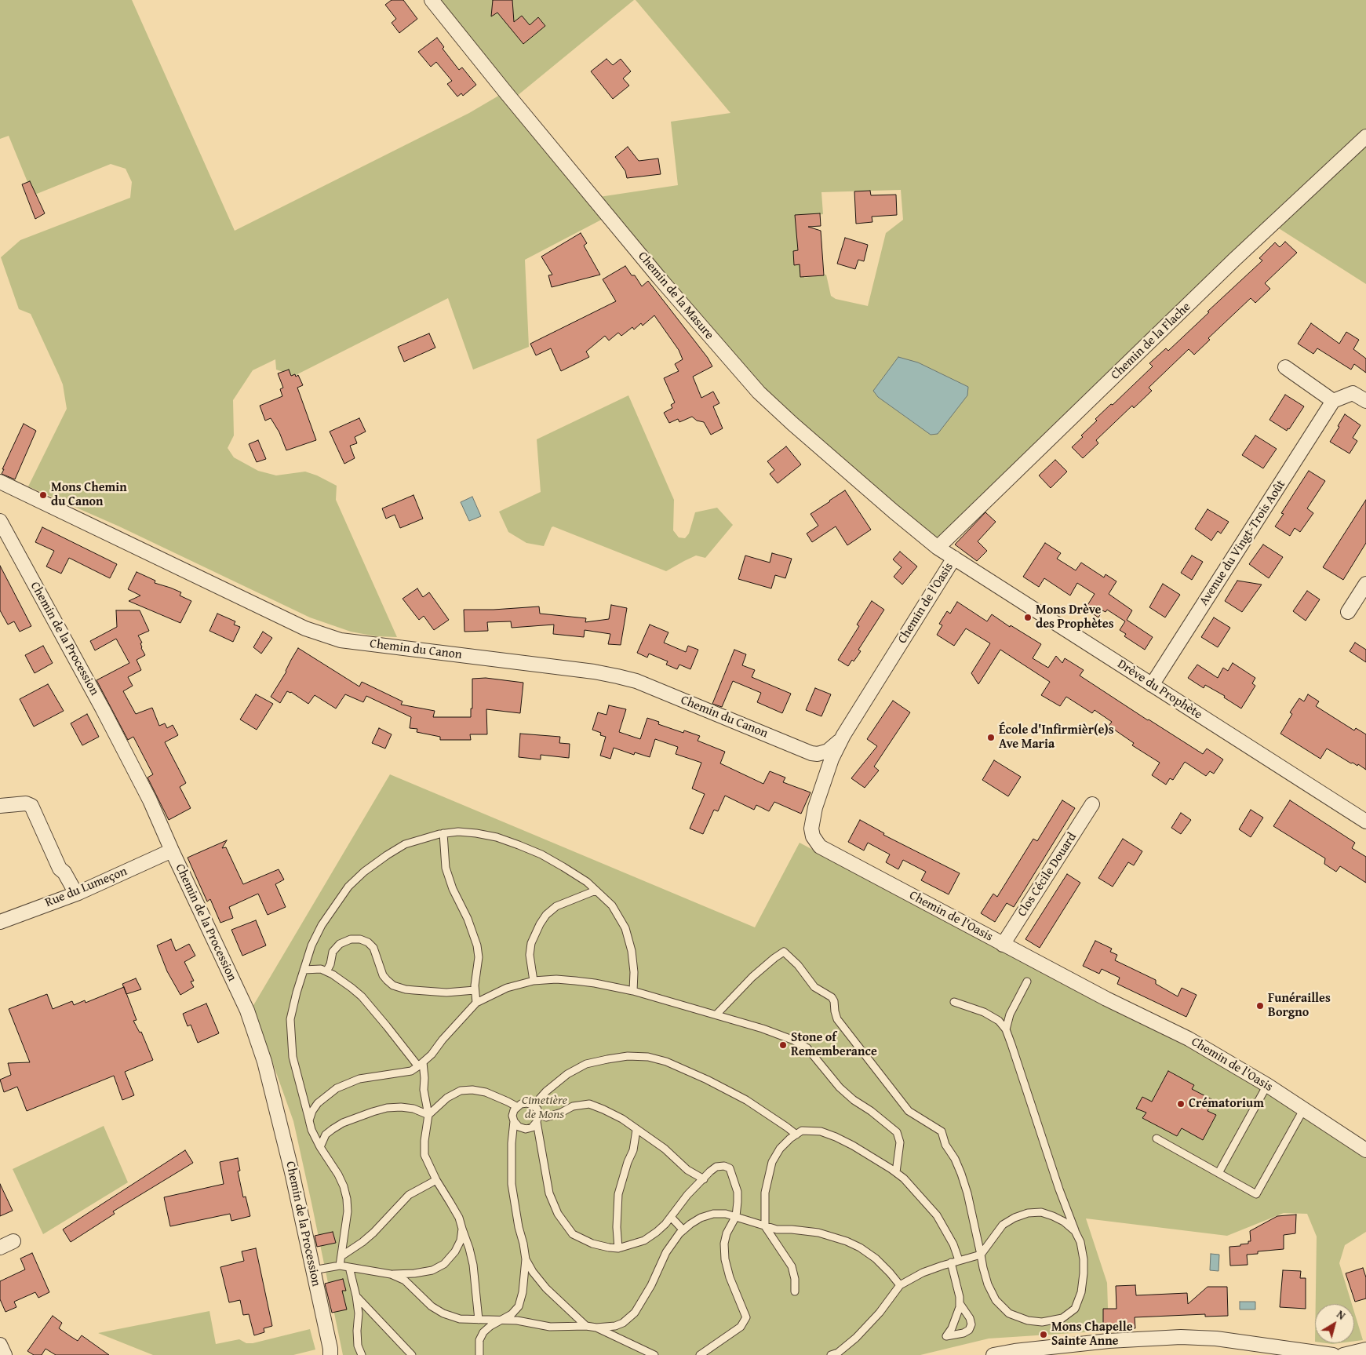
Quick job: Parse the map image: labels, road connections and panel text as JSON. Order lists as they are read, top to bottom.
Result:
{
  "streets": {
    "street": [
      "Chemin de la Masure",
      "Chemin de la Flache",
      "Avenue du Vingt-Trois Août",
      "Chemin de l'Oasis",
      "Chemin de la Procession",
      "Chemin du Canon",
      "Drève du Prophète",
      "Clos Cécile Douard",
      "Rue du Lumeçon"
    ]
  },
  "crossings": [
    ["Chemin de la Masure", "Chemin de la Flache"],
    ["Chemin de la Masure", "Chemin de l'Oasis"],
    ["Chemin de la Masure", "Drève du Prophète"],
    ["Avenue du Vingt-Trois Août", "Drève du Prophète"],
    ["Chemin de l'Oasis", "Chemin du Canon"],
    ["Chemin de l'Oasis", "Drève du Prophète"],
    ["Chemin de l'Oasis", "Clos Cécile Douard"],
    ["Chemin de la Procession", "Rue du Lumeçon"]
  ],
  "parks": ["Cimetière de Mons"],
  "places": [
    "Mons Chemin du Canon",
    "Mons Drève des Prophètes",
    "École d'Infirmièr(e)s Ave Maria",
    "Funérailles Borgno",
    "Stone of Rememberance",
    "Crématorium",
    "Mons Chapelle Sainte Anne"
  ],
  "north": "top right"
}
